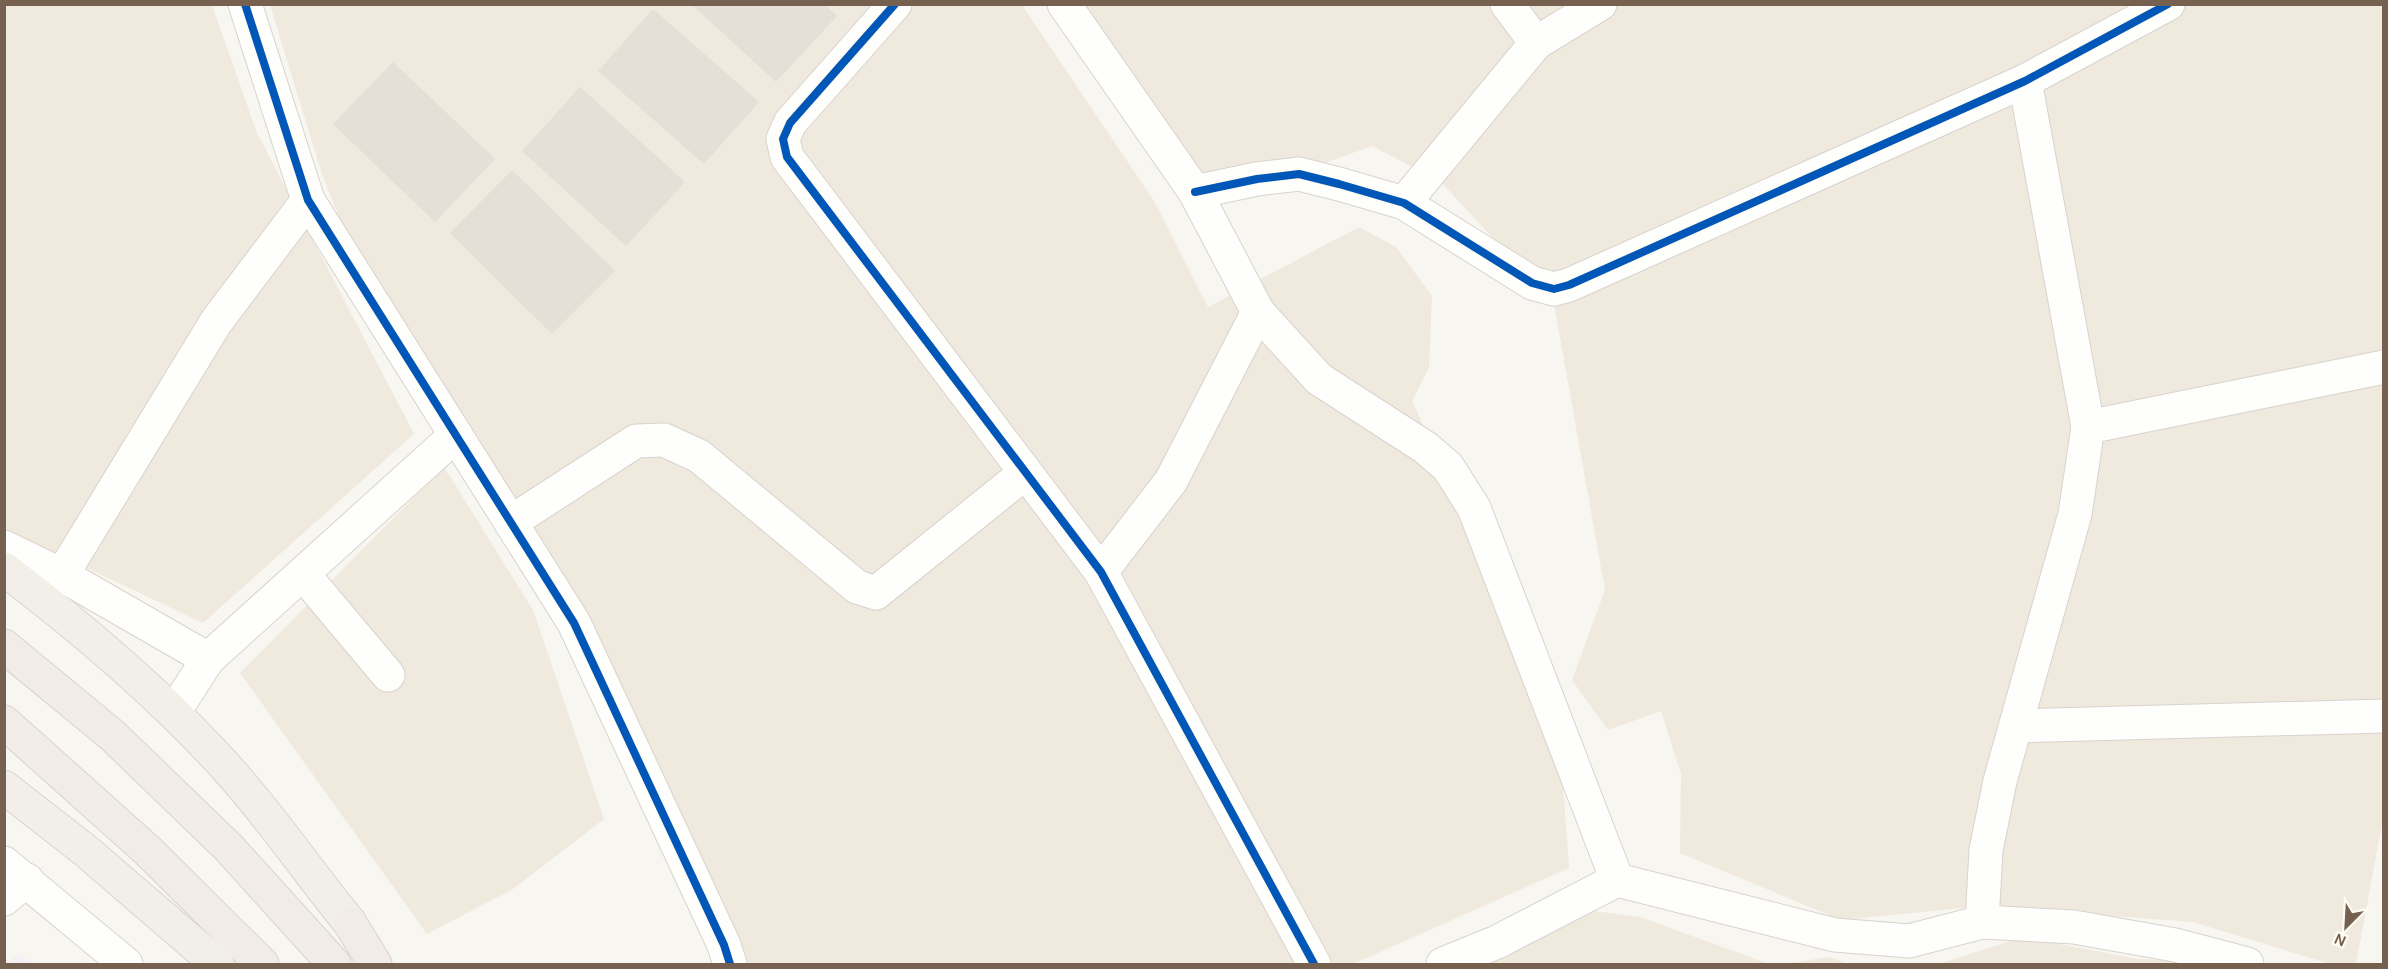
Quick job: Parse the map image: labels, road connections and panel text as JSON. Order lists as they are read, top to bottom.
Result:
{
  "north": "bottom left"
}
